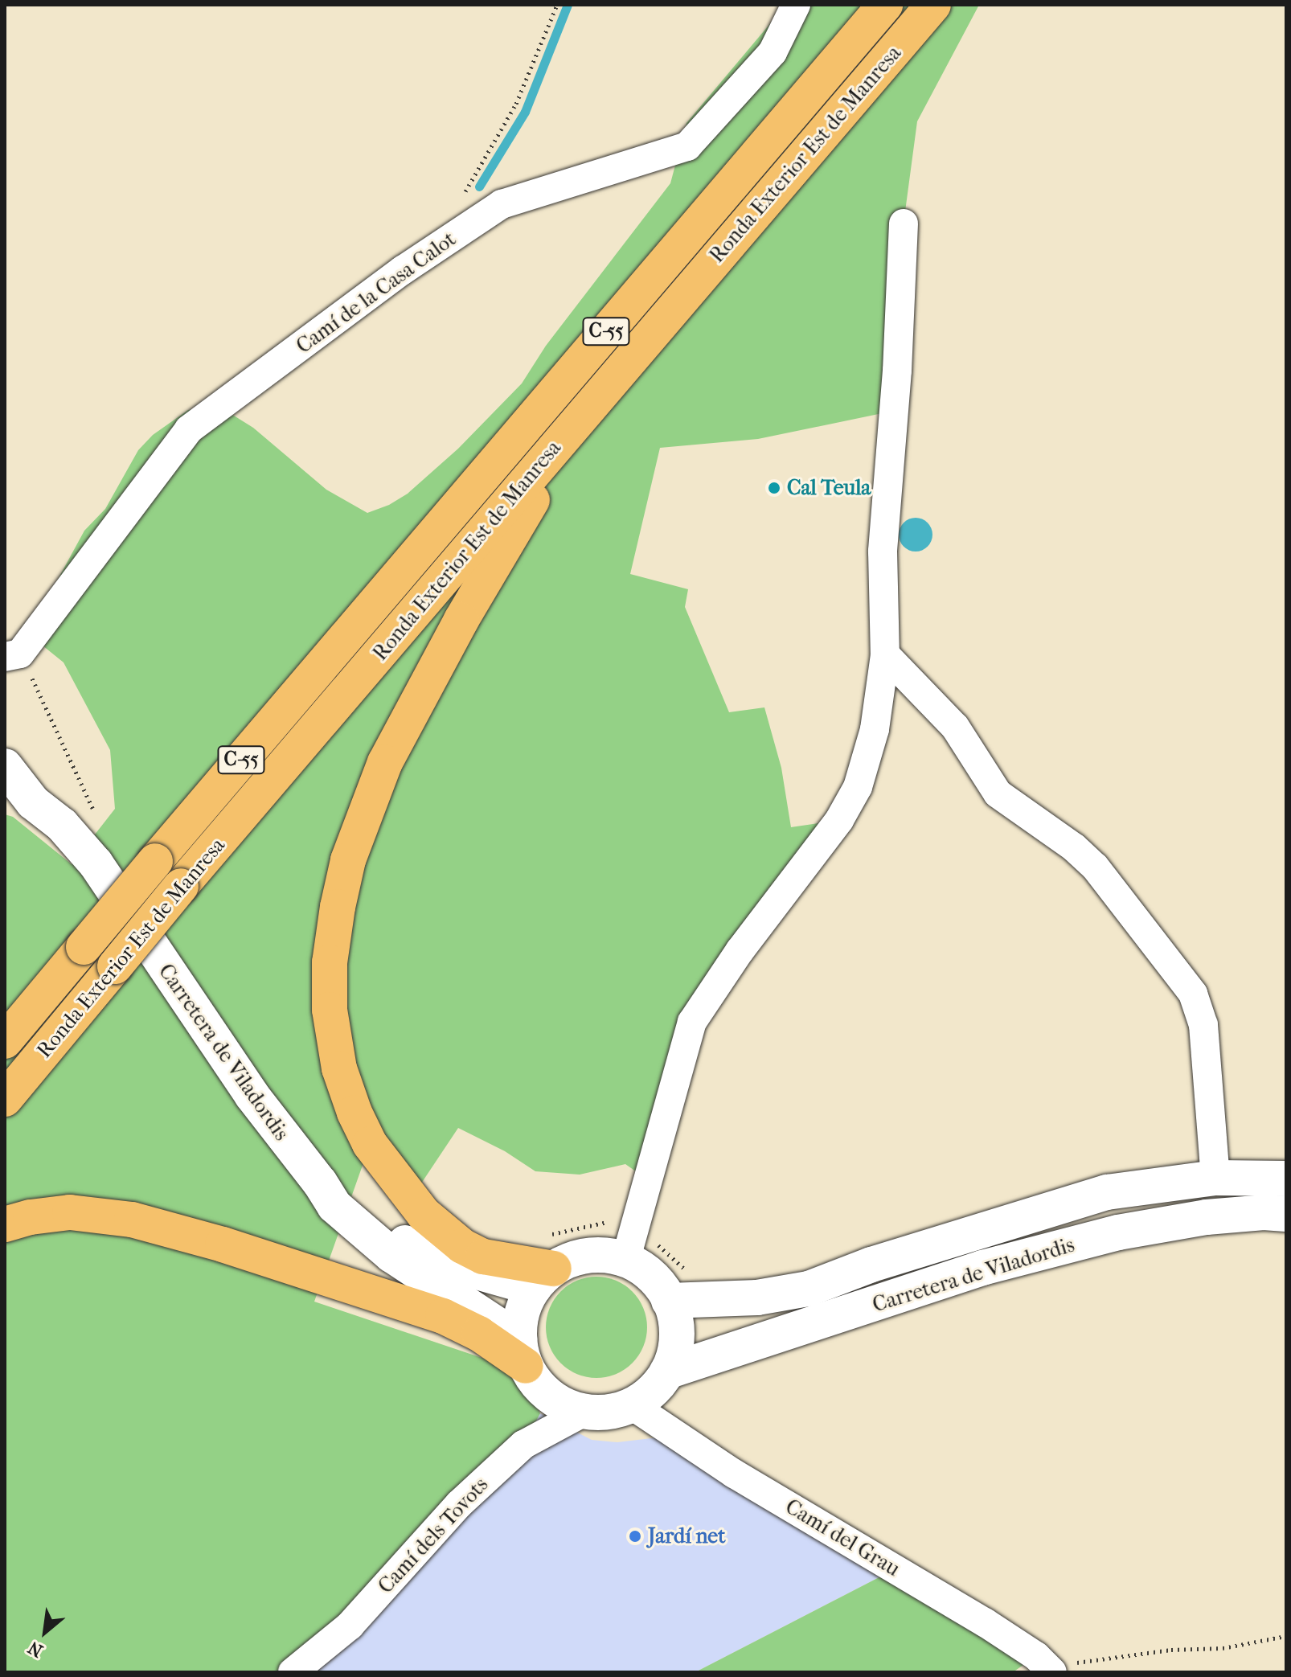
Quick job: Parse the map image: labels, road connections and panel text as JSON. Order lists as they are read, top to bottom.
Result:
{
  "streets": {
    "highway": ["Ronda Exterior Est de Manresa", "C-55"],
    "street": [
      "Camí de la Casa Calot",
      "Carretera de Viladordis",
      "Camí dels Tovots",
      "Camí del Grau"
    ]
  },
  "crossings": [
    ["Carretera de Viladordis", "Camí dels Tovots"],
    ["Carretera de Viladordis", "Camí del Grau"],
    ["Camí dels Tovots", "Camí del Grau"]
  ],
  "places": ["Cal Teula", "Jardí net"],
  "north": "bottom left"
}
